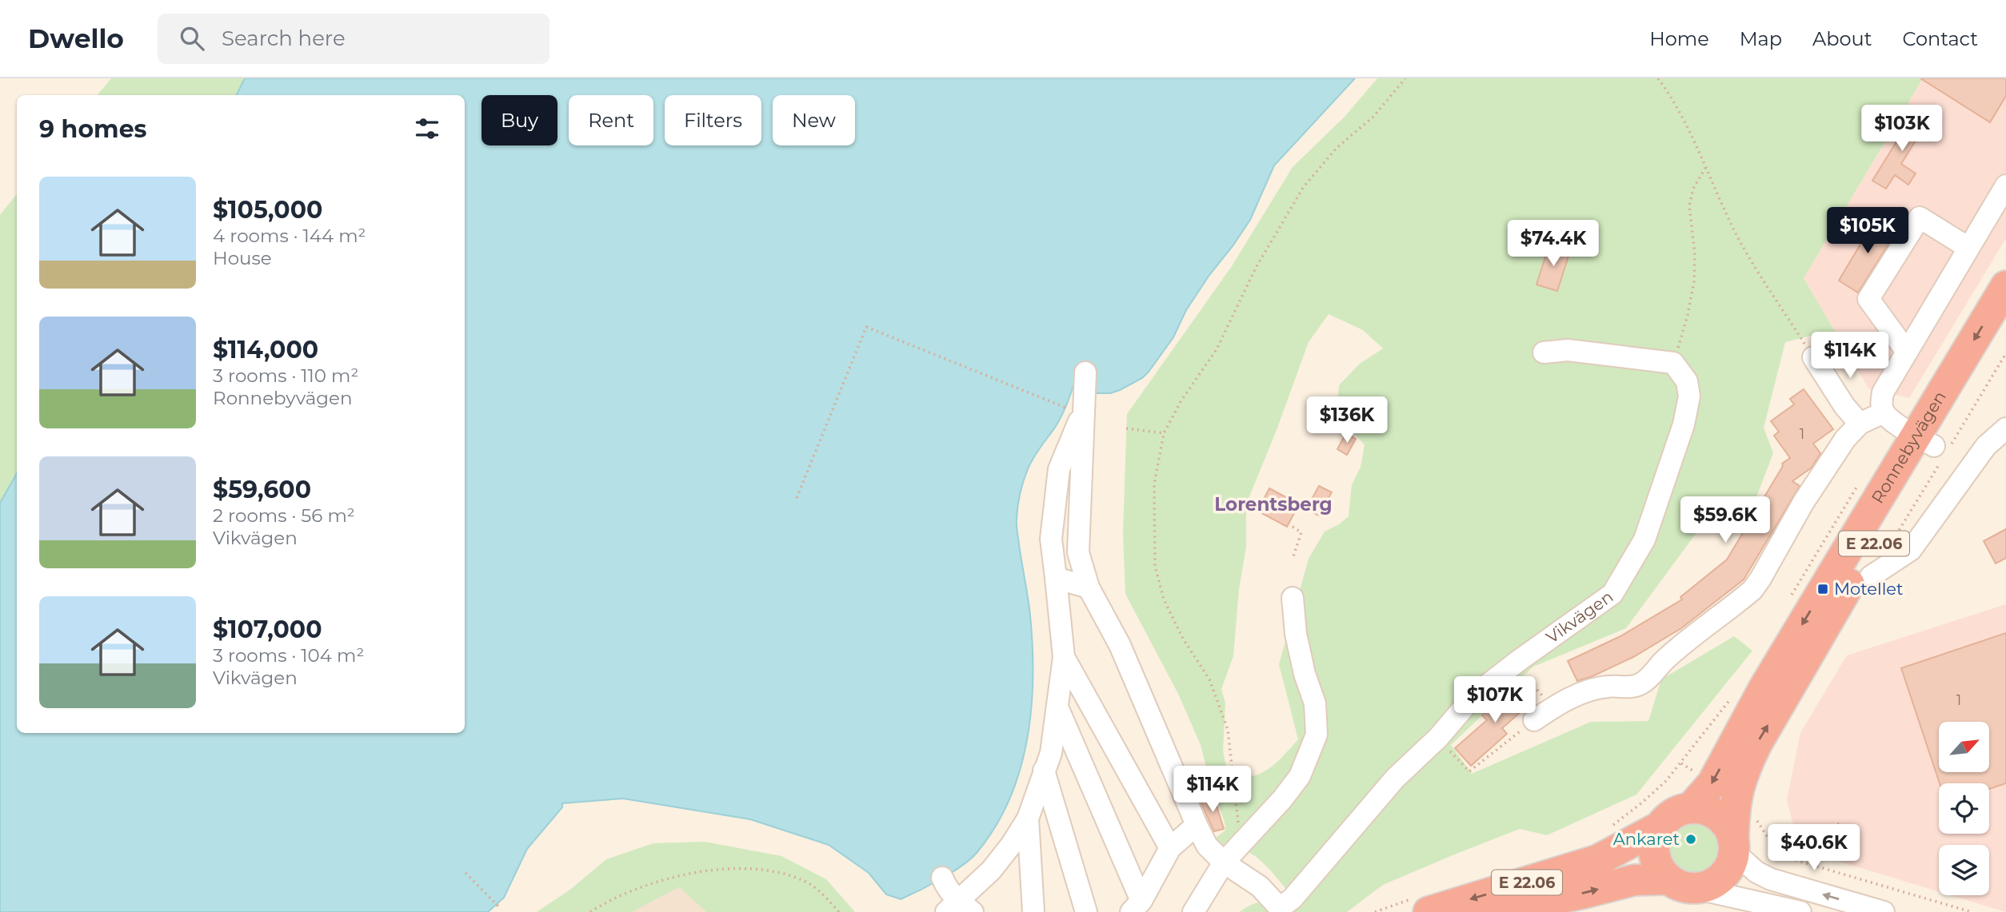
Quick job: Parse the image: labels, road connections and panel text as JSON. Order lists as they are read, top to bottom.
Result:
{
  "streets": {
    "highway": ["Ronnebyvägen", "E 22.06"],
    "street": ["Vikvägen"]
  },
  "crossings": [
    ["Ronnebyvägen", "E 22.06"]
  ],
  "districts": ["Lorentsberg"],
  "places": {
    "transit": ["Motellet"],
    "other": ["Ankaret"]
  },
  "house_numbers": ["1", "1"],
  "north": "top right",
  "page": {
    "header": "Dwello",
    "search": "Search here",
    "nav": [
      "Home",
      "Map",
      "About",
      "Contact"
    ],
    "chip": [
      "Buy",
      "Rent",
      "Filters",
      "New"
    ],
    "heading": "9 homes",
    "price": [
      "$103K",
      "$105K",
      "$74.4K",
      "$114K",
      "$136K",
      "$59.6K",
      "$107K",
      "$114K",
      "$40.6K"
    ],
    "list": [
      {
        "name": "$105,000",
        "note": "4 rooms · 144 m² · House"
      },
      {
        "name": "$114,000",
        "note": "3 rooms · 110 m² · Ronnebyvägen"
      },
      {
        "name": "$59,600",
        "note": "2 rooms · 56 m² · Vikvägen"
      },
      {
        "name": "$107,000",
        "note": "3 rooms · 104 m² · Vikvägen"
      }
    ]
  }
}
